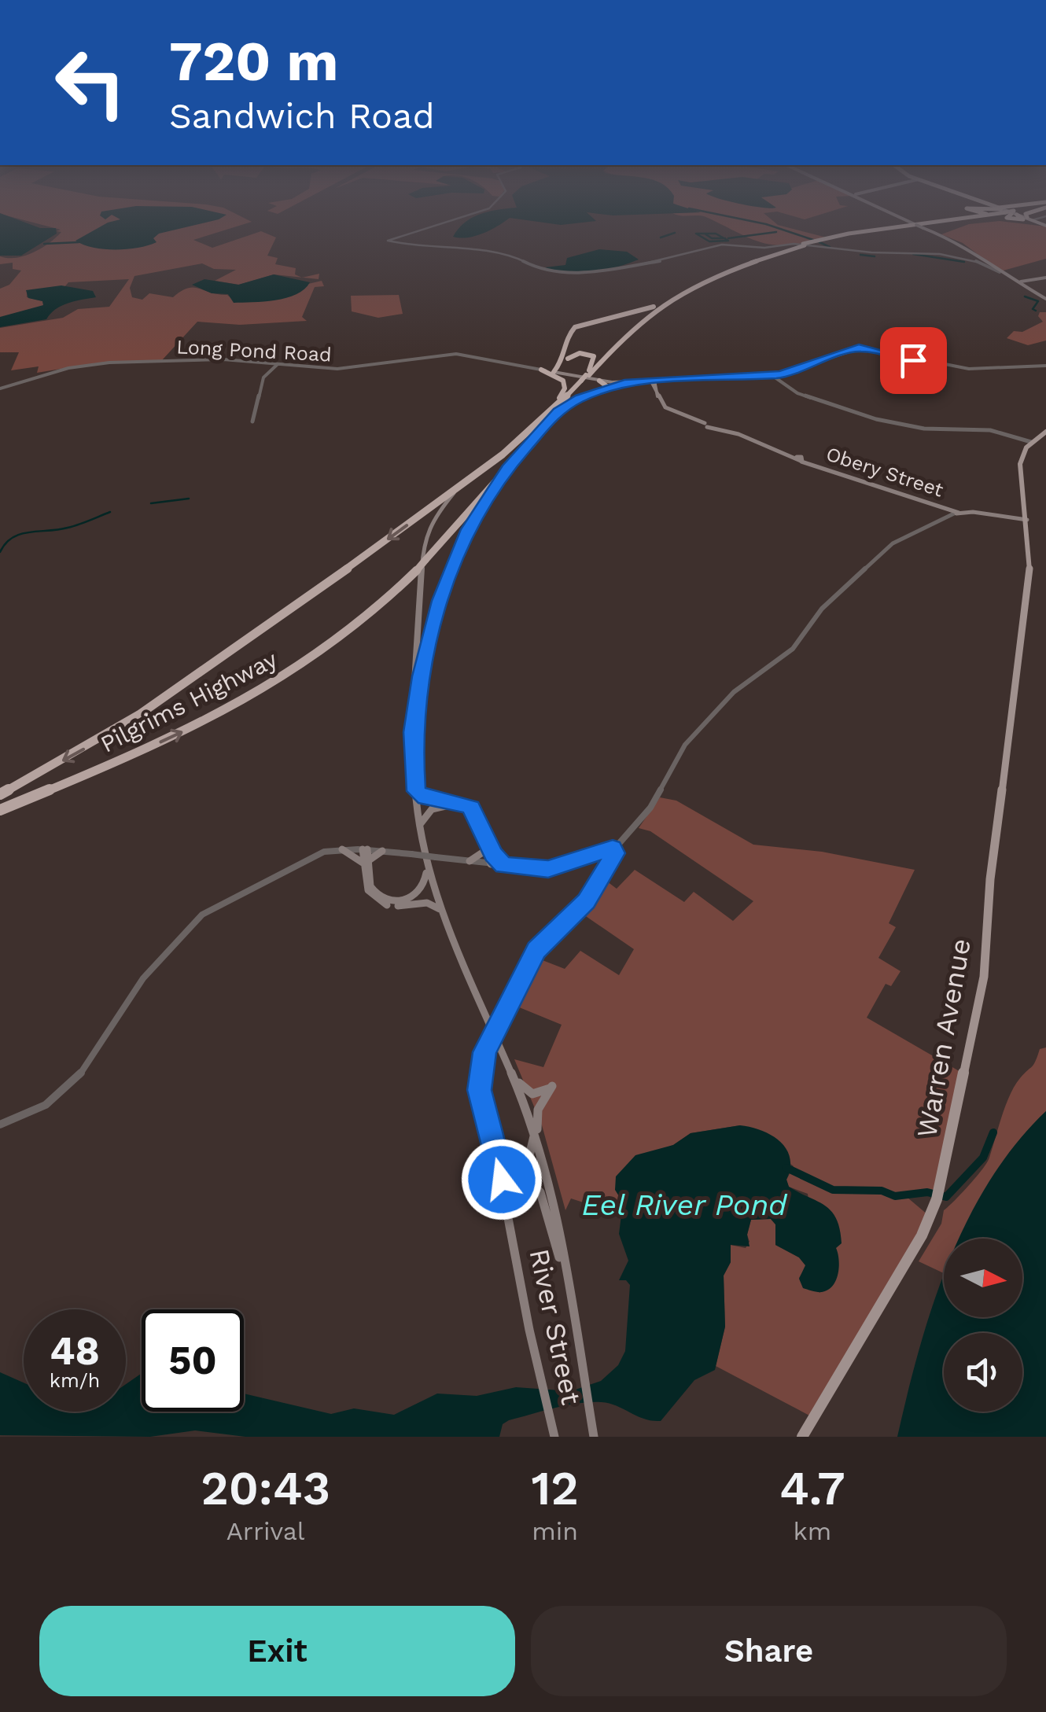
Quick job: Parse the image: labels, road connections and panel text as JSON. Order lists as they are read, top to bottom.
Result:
{
  "streets": {
    "highway": ["Pilgrims Highway"],
    "main road": ["Obery Street", "Warren Avenue", "River Street"],
    "street": ["Long Pond Road"]
  },
  "water": ["Eel River Pond"],
  "north": "right",
  "page": {
    "turn": ["720 m", "Sandwich Road"],
    "speed": "48 km/h",
    "limit": "50",
    "eta": [
      "20:43",
      "Arrival",
      "12",
      "min",
      "4.7",
      "km"
    ],
    "buttons": ["Exit", "Share"]
  }
}
